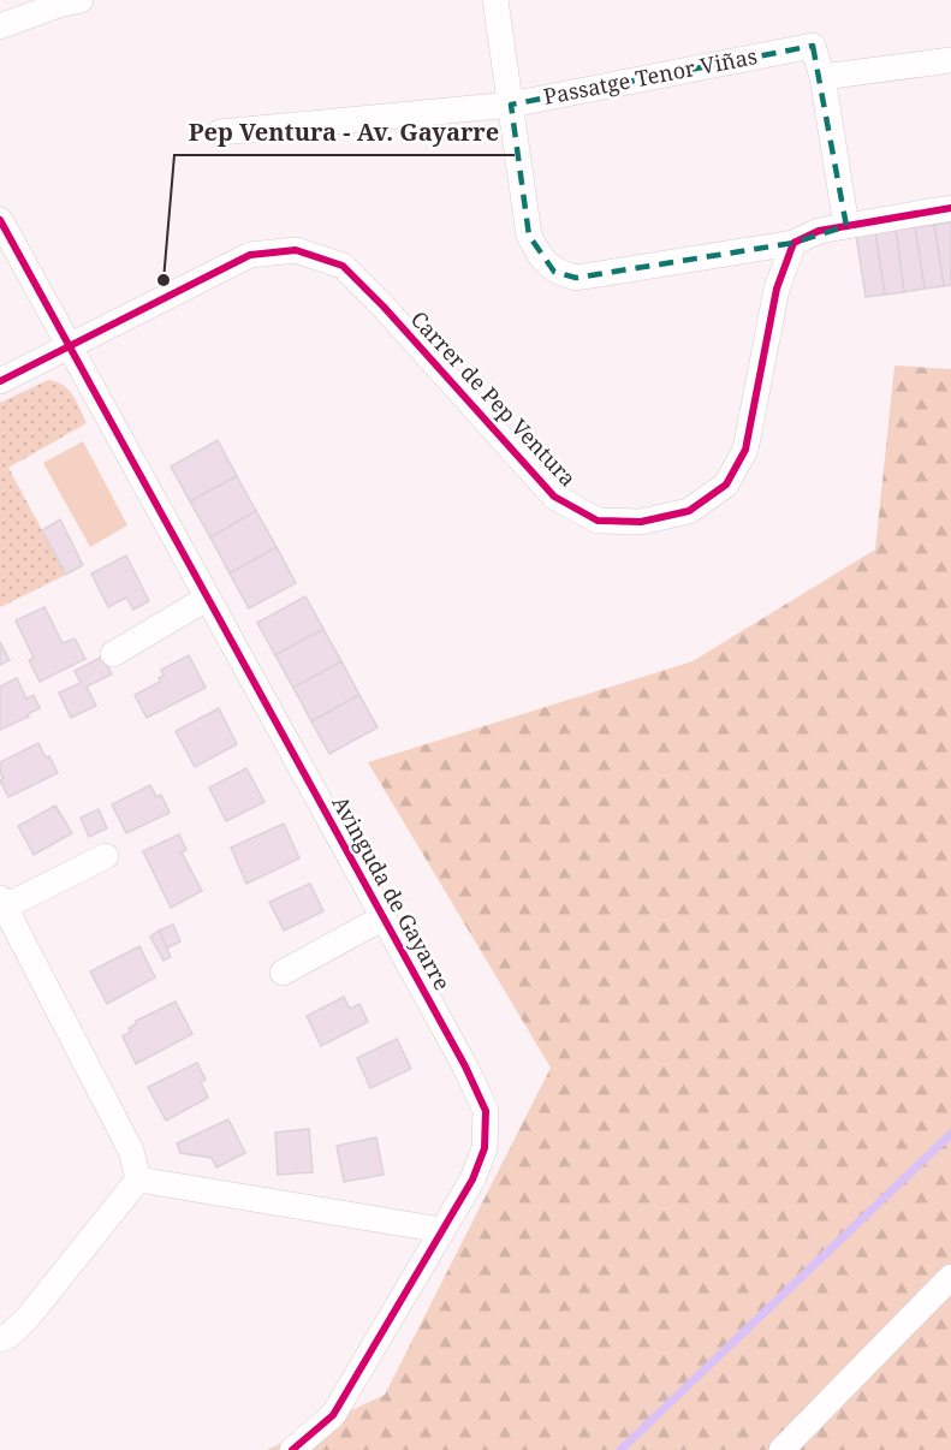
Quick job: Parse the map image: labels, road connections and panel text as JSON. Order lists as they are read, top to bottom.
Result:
{
  "streets": {
    "street": ["Passatge Tenor Viñas", "Carrer de Pep Ventura", "Avinguda de Gayarre"]
  },
  "crossings": [
    ["Carrer de Pep Ventura", "Avinguda de Gayarre"]
  ],
  "places": ["Pep Ventura - Av. Gayarre"]
}
